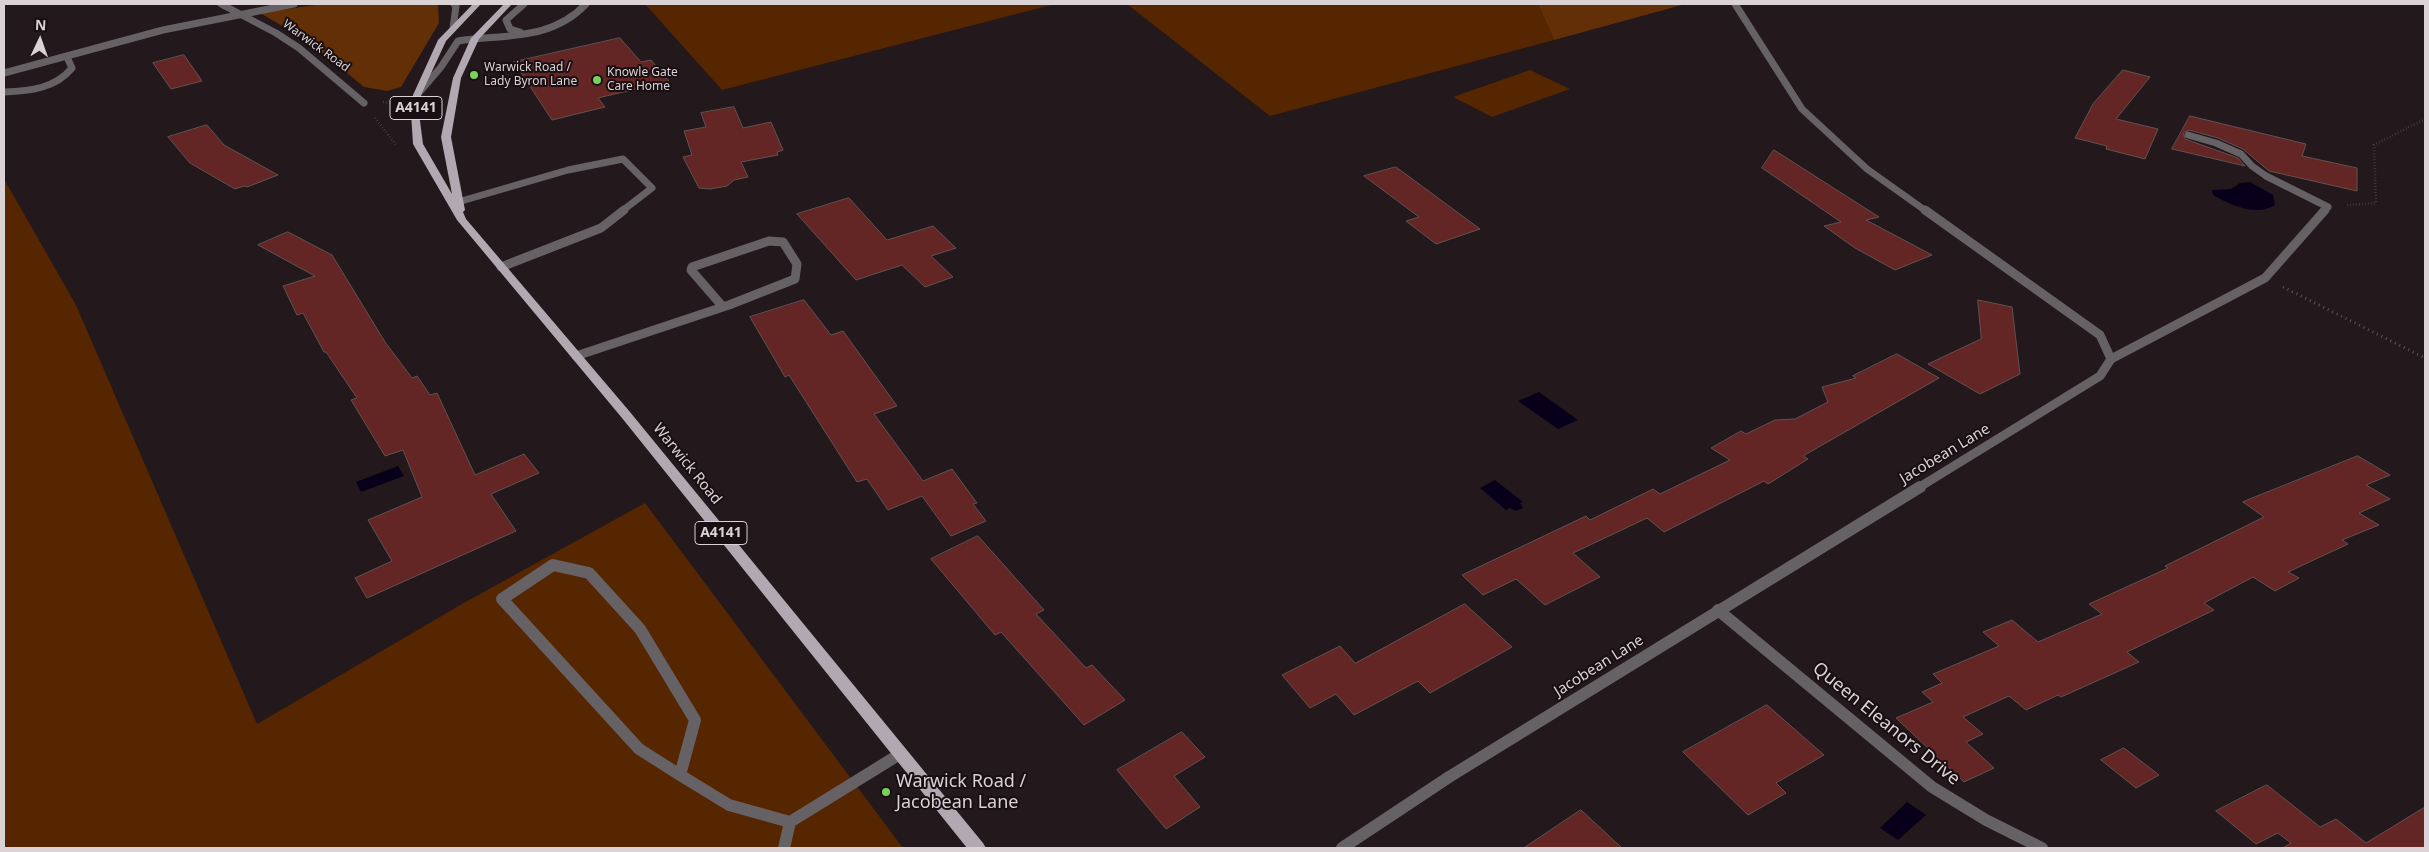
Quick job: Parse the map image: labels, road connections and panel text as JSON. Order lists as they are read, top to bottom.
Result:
{
  "streets": {
    "main road": ["Warwick Road", "A4141"],
    "street": ["Jacobean Lane", "Queen Eleanors Drive"]
  },
  "crossings": [
    ["Warwick Road", "A4141"],
    ["Jacobean Lane", "Queen Eleanors Drive"]
  ],
  "places": ["Warwick Road / Lady Byron Lane", "Knowle Gate Care Home", "Warwick Road / Jacobean Lane"],
  "north": "top"
}
